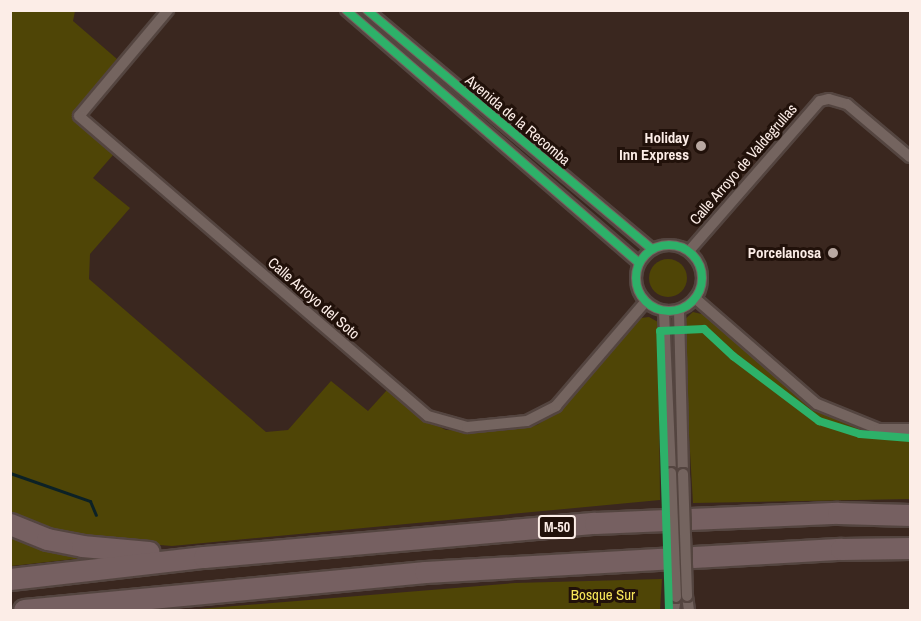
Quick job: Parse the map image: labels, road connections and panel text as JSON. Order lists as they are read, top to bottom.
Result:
{
  "streets": {
    "highway": ["M-50"],
    "street": ["Avenida de la Recomba", "Calle Arroyo de Valdegrullas", "Calle Arroyo del Soto"]
  },
  "crossings": [
    ["Avenida de la Recomba", "Calle Arroyo de Valdegrullas"],
    ["Avenida de la Recomba", "Calle Arroyo del Soto"],
    ["Calle Arroyo de Valdegrullas", "Calle Arroyo del Soto"]
  ],
  "parks": ["Bosque Sur"],
  "places": ["Holiday Inn Express", "Porcelanosa"]
}
